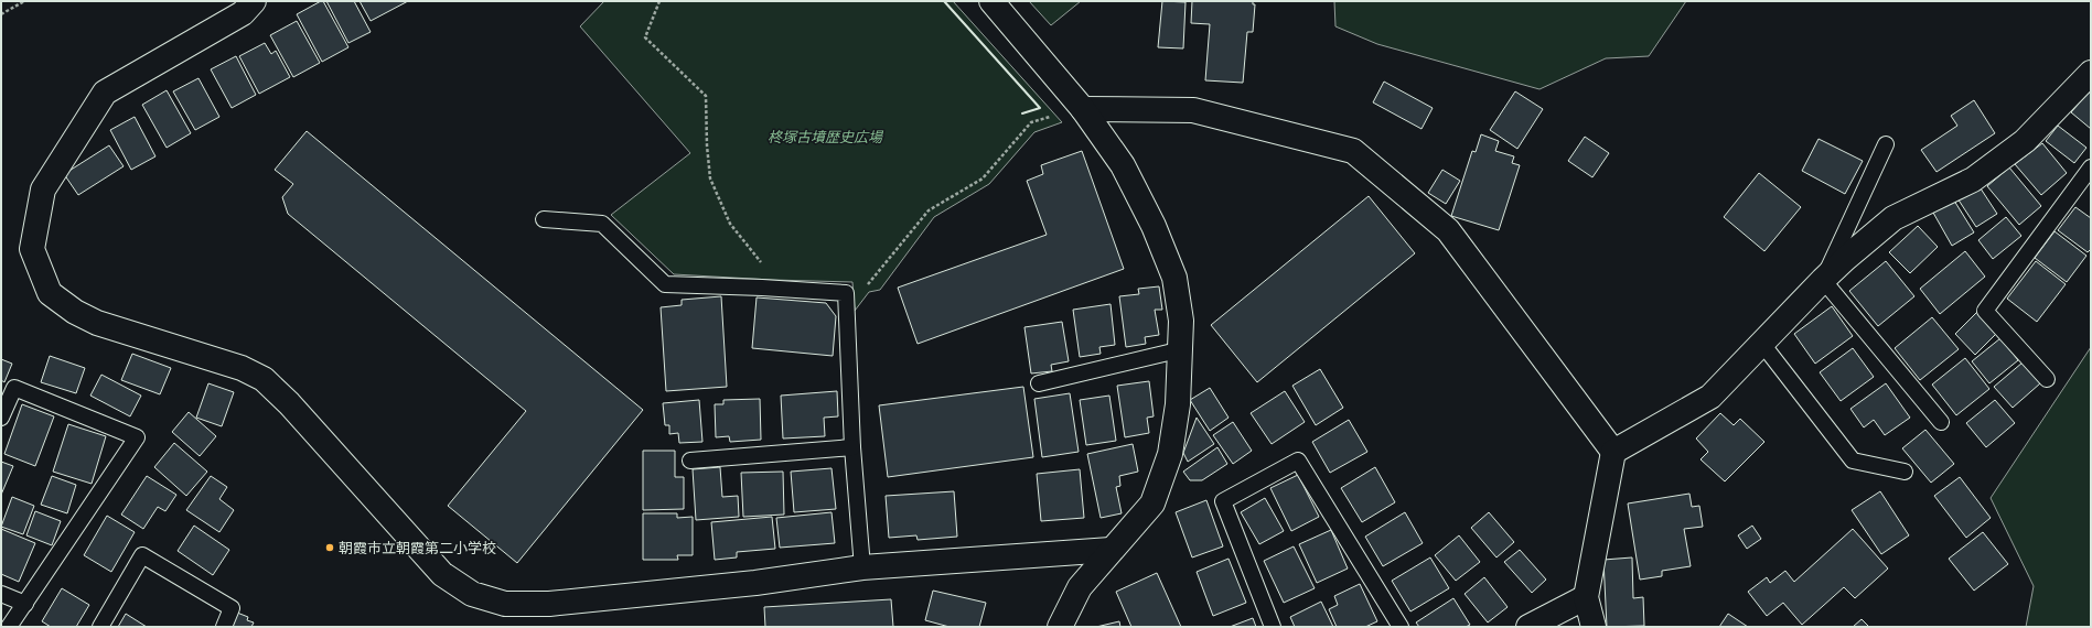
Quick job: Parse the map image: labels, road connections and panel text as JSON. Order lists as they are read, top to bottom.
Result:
{
  "parks": ["柊塚古墳歴史広場"],
  "places": ["朝霞市立朝霞第二小学校"]
}
